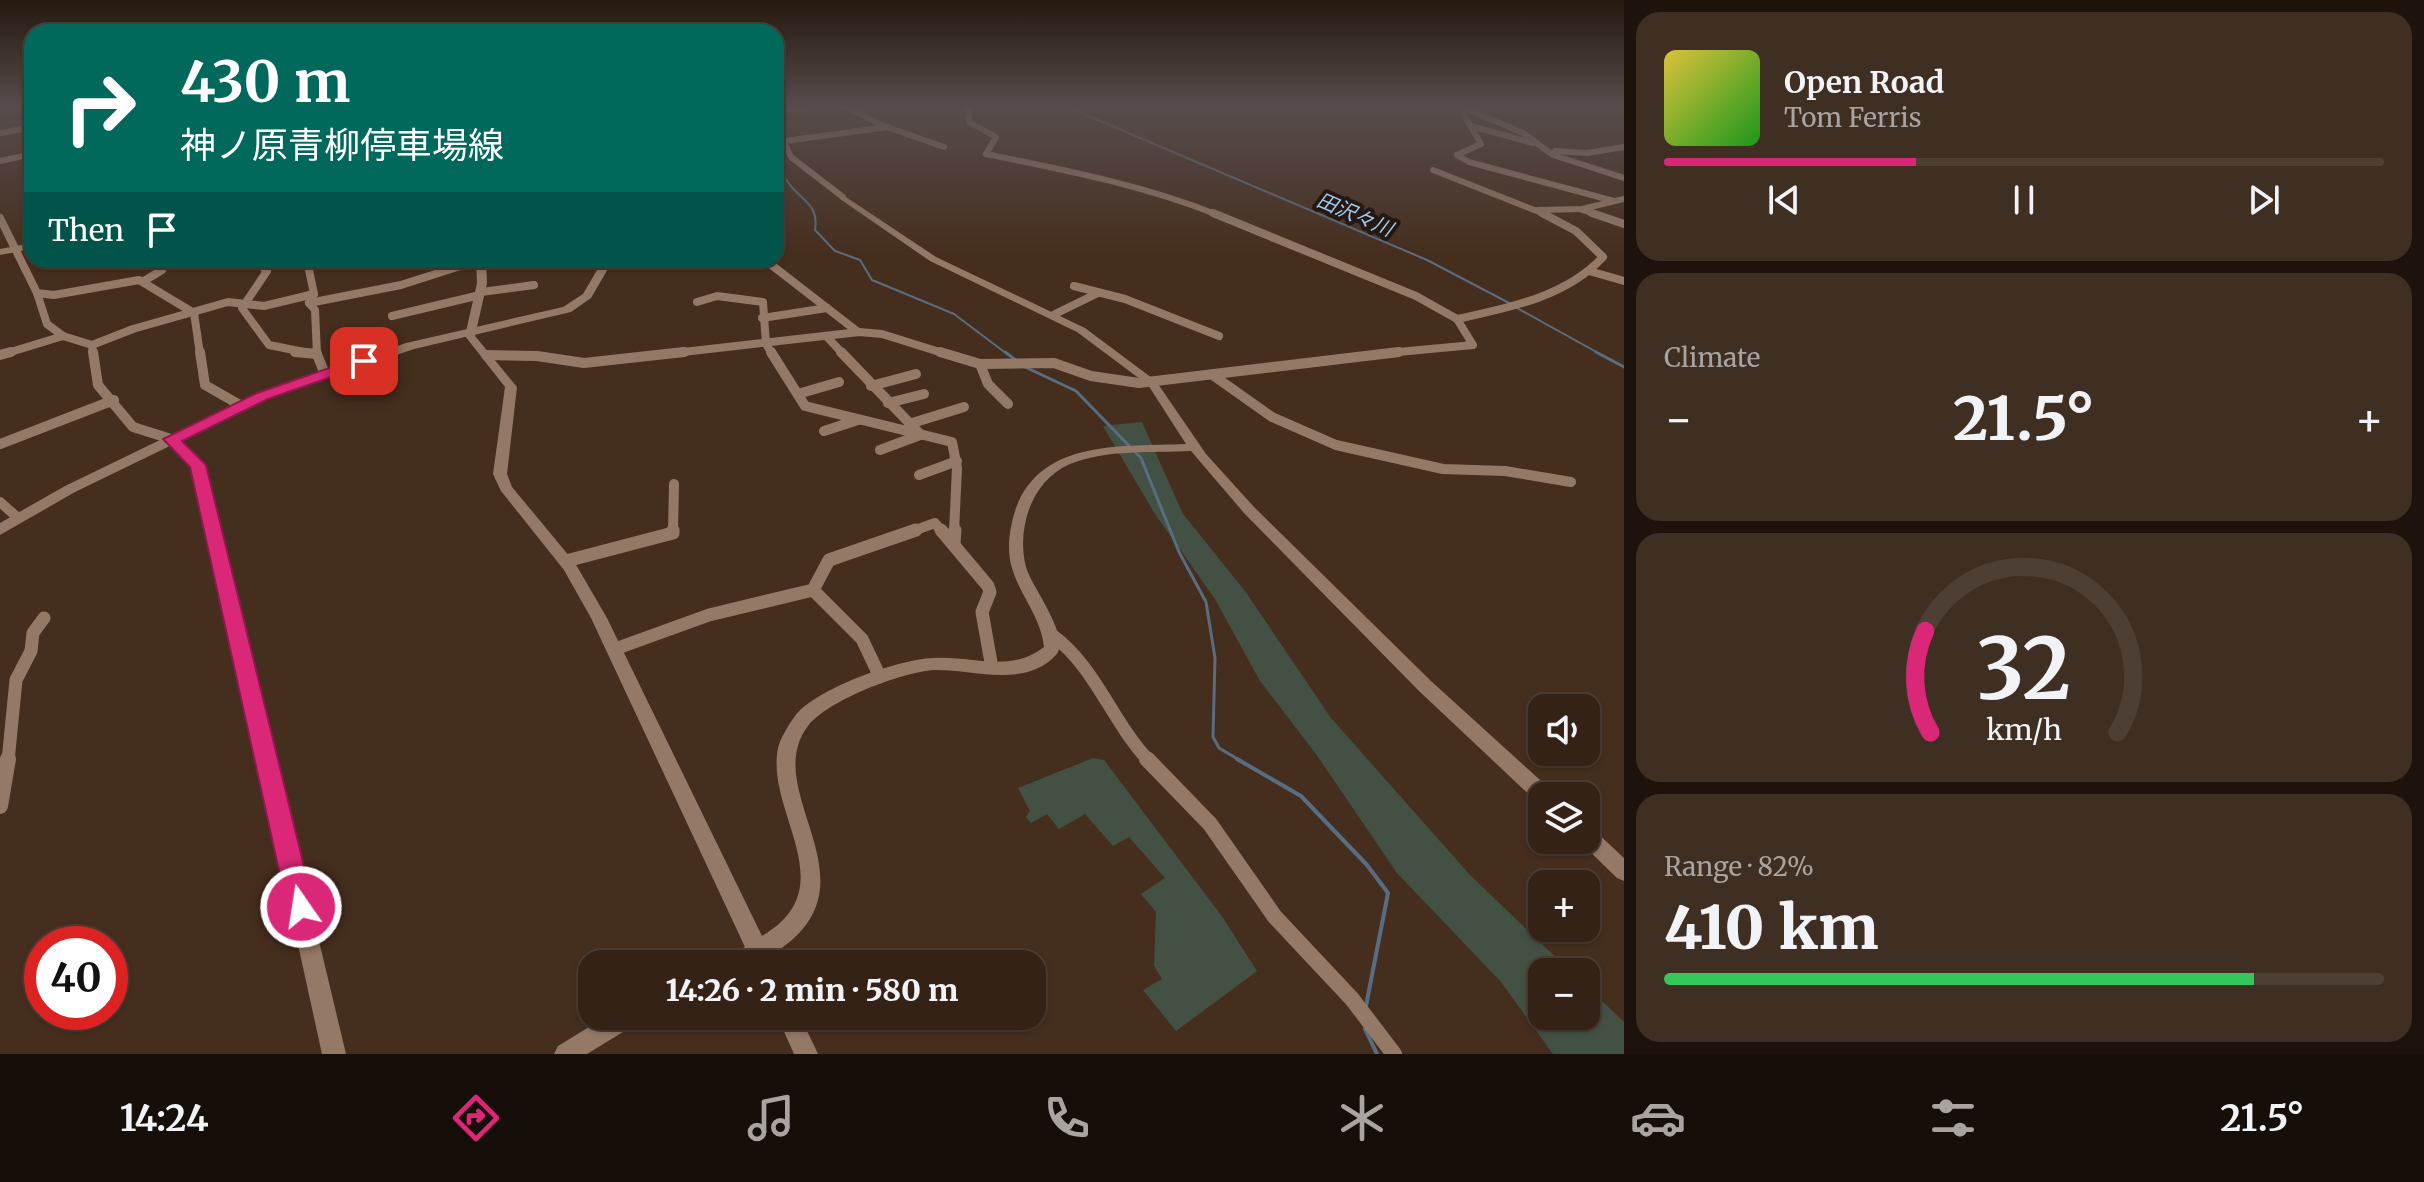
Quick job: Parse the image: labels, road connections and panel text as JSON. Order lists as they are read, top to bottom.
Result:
{
  "water": ["田沢々川"],
  "page": {
    "turn": ["430 m", "神ノ原青柳停車場線"],
    "song": ["Open Road", "Tom Ferris"],
    "then": "Then",
    "tile": [
      "Climate",
      ["Range · 82%", "410 km"]
    ],
    "heat": ["−", "21.5°", "+"],
    "map_buttons": ["+", "−"],
    "limit": "40",
    "trip": "14:26 · 2 min · 580 m",
    "tabs": ["14:24", "21.5°"],
    "gauge": ["32", "km/h"]
  }
}
